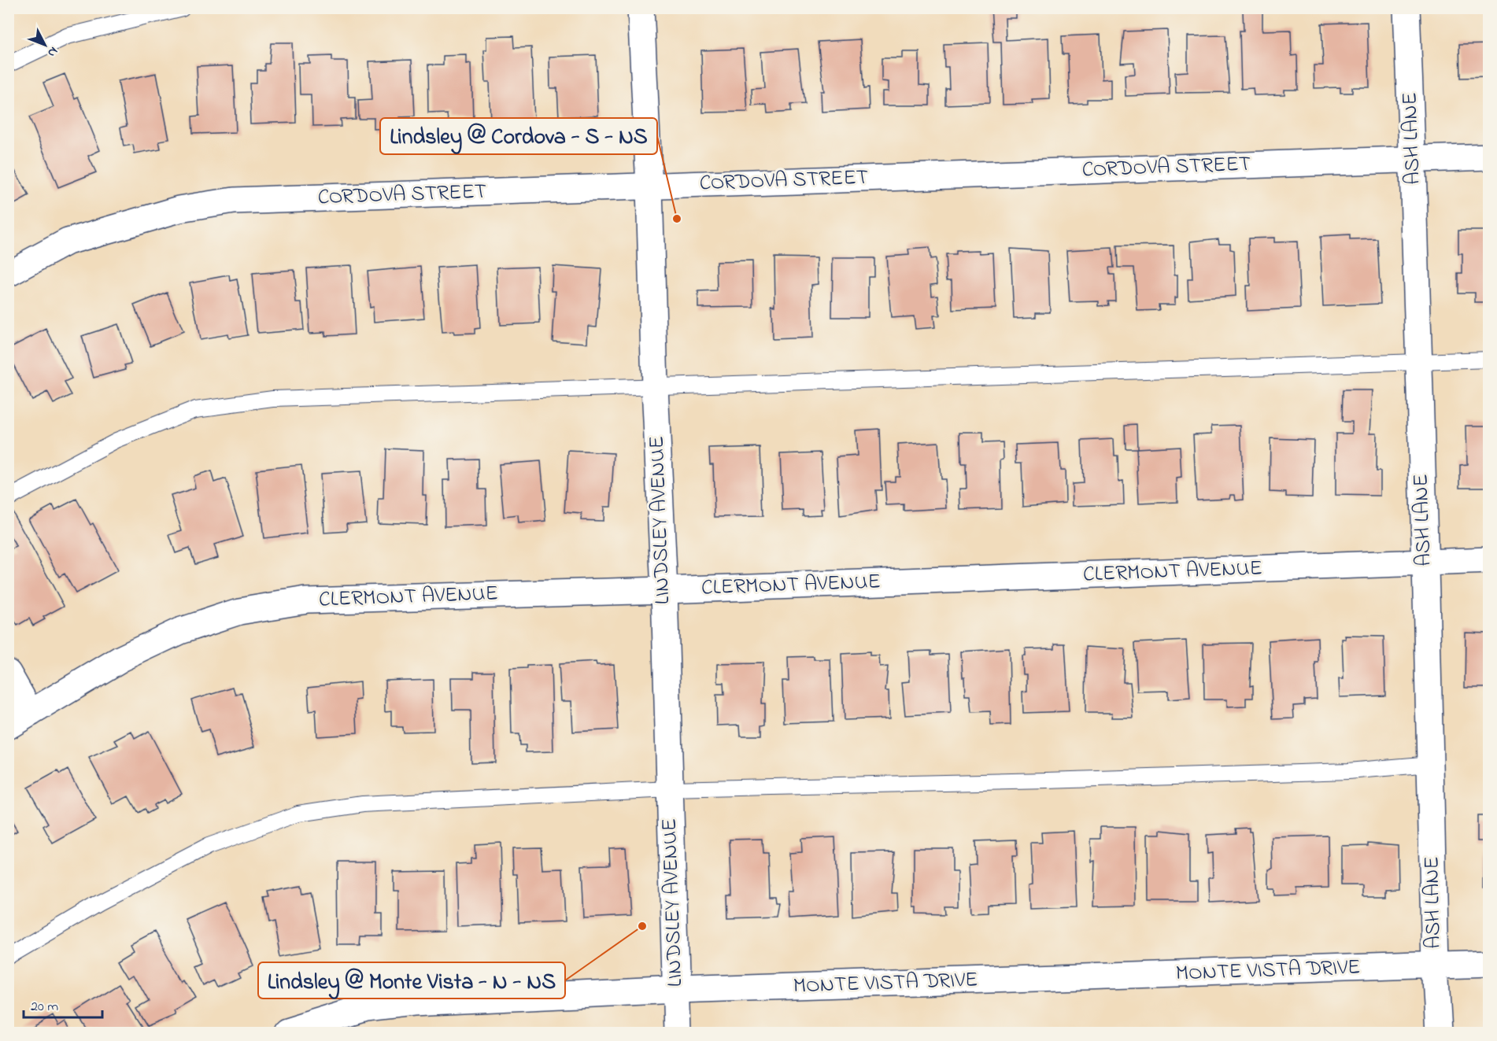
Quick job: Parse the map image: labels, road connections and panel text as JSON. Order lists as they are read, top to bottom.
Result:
{
  "streets": {
    "street": [
      "ASH LANE",
      "CORDOVA STREET",
      "LINDSLEY AVENUE",
      "CLERMONT AVENUE",
      "MONTE VISTA DRIVE"
    ]
  },
  "crossings": [
    ["ASH LANE", "CORDOVA STREET"],
    ["ASH LANE", "CLERMONT AVENUE"],
    ["ASH LANE", "MONTE VISTA DRIVE"],
    ["CORDOVA STREET", "LINDSLEY AVENUE"],
    ["LINDSLEY AVENUE", "CLERMONT AVENUE"],
    ["LINDSLEY AVENUE", "MONTE VISTA DRIVE"]
  ],
  "places": ["Lindsley @ Cordova - S - NS", "Lindsley @ Monte Vista - N - NS"],
  "scale_bar": "20 m",
  "north": "bottom right"
}
